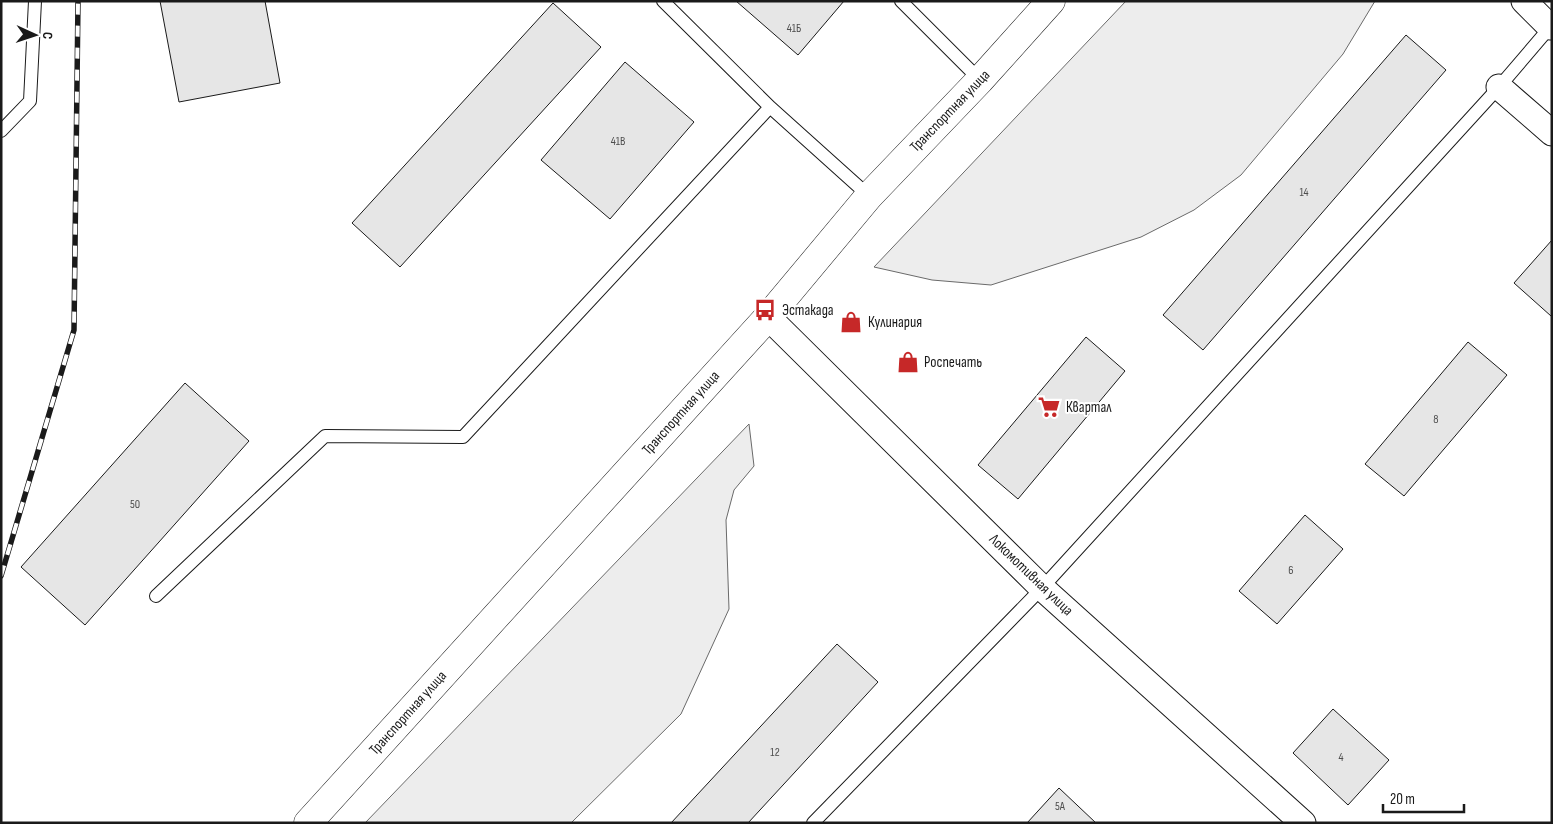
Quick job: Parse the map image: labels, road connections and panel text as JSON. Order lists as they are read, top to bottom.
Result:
{
  "streets": {
    "street": ["Транспортная улица", "Локомотивная улица"]
  },
  "crossings": [
    ["Транспортная улица", "Локомотивная улица"]
  ],
  "places": {
    "bus stop": ["Эстакада"],
    "shop": ["Кулинария", "Роспечать"],
    "supermarket": ["Квартал"]
  },
  "house_numbers": [
    "41Б",
    "41В",
    "14",
    "8",
    "50",
    "6",
    "12",
    "4",
    "5А"
  ],
  "scale_bar": "20 m",
  "north": "right"
}
